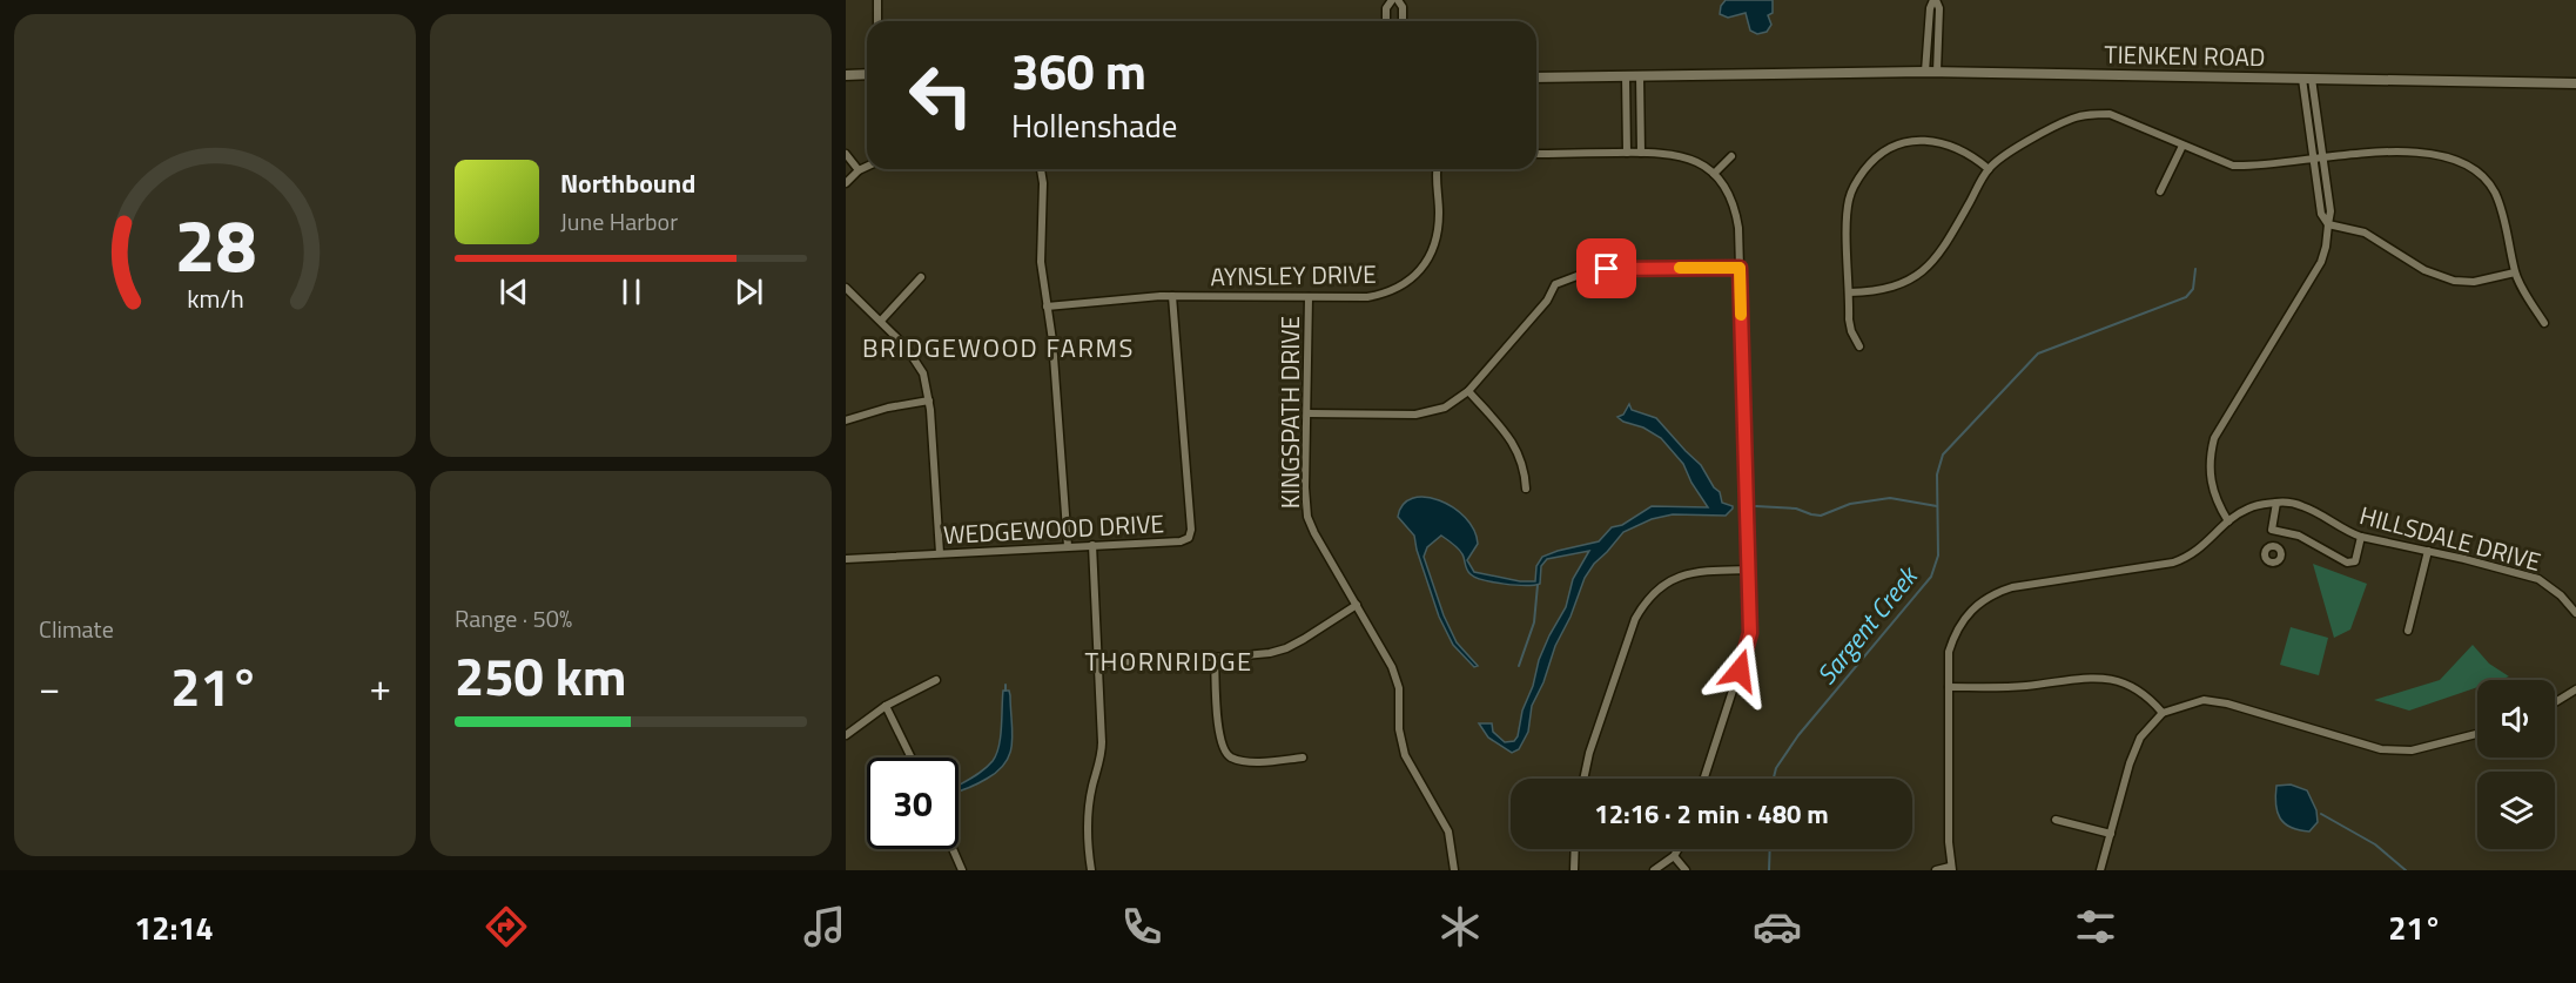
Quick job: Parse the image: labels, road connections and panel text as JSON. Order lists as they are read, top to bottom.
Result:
{
  "streets": {
    "street": [
      "TIENKEN ROAD",
      "AYNSLEY DRIVE",
      "KINGSPATH DRIVE",
      "WEDGEWOOD DRIVE",
      "HILLSDALE DRIVE"
    ]
  },
  "crossings": [
    ["AYNSLEY DRIVE", "KINGSPATH DRIVE"],
    ["AYNSLEY DRIVE", "WEDGEWOOD DRIVE"]
  ],
  "districts": ["BRIDGEWOOD FARMS", "THORNRIDGE"],
  "water": ["Sargent Creek"],
  "page": {
    "turn": ["360 m", "Hollenshade"],
    "song": ["Northbound", "June Harbor"],
    "tile": [
      "Climate",
      ["Range · 50%", "250 km"]
    ],
    "heat": ["−", "21°", "+"],
    "limit": "30",
    "trip": "12:16 · 2 min · 480 m",
    "tabs": ["12:14", "21°"],
    "gauge": ["28", "km/h"]
  }
}
